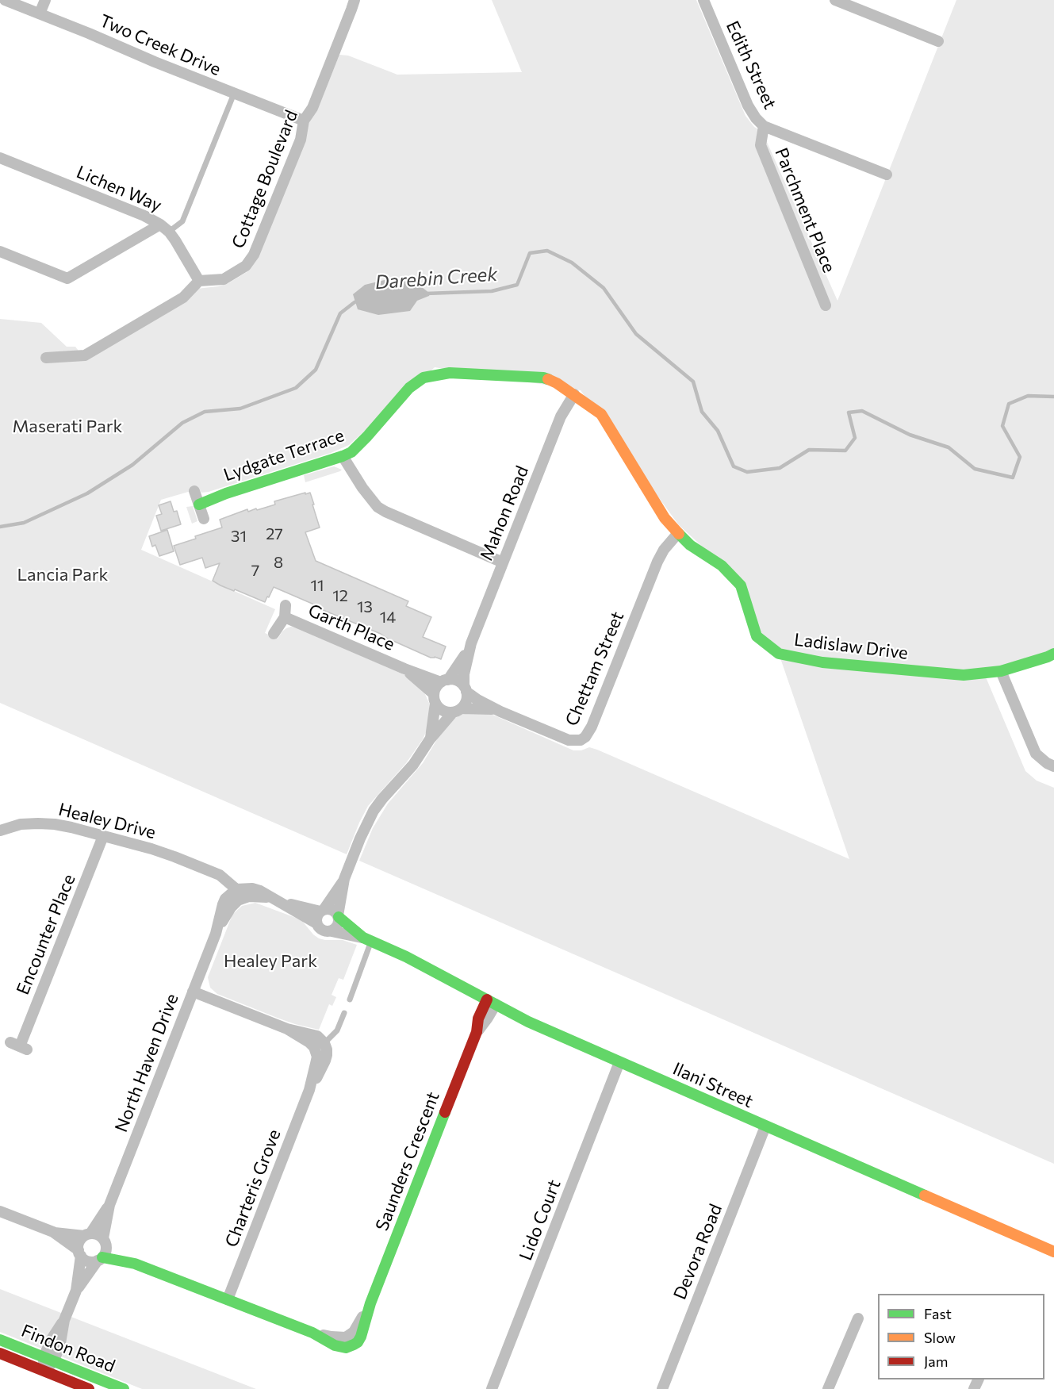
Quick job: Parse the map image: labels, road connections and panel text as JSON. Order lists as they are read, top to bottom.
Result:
{
  "streets": {
    "street": [
      "Two Creek Drive",
      "Edith Street",
      "Cottage Boulevard",
      "Lichen Way",
      "Parchment Place",
      "Lydgate Terrace",
      "Mahon Road",
      "Garth Place",
      "Ladislaw Drive",
      "Chettam Street",
      "Healey Drive",
      "Encounter Place",
      "North Haven Drive",
      "Ilani Street",
      "Saunders Crescent",
      "Charteris Grove",
      "Lido Court",
      "Devora Road",
      "Findon Road"
    ]
  },
  "crossings": [
    ["Two Creek Drive", "Cottage Boulevard"],
    ["Edith Street", "Parchment Place"],
    ["Cottage Boulevard", "Lichen Way"],
    ["Lydgate Terrace", "Mahon Road"],
    ["Lydgate Terrace", "Ladislaw Drive"],
    ["Mahon Road", "Garth Place"],
    ["Mahon Road", "Ladislaw Drive"],
    ["Mahon Road", "Chettam Street"],
    ["Garth Place", "Chettam Street"],
    ["Ladislaw Drive", "Chettam Street"],
    ["Healey Drive", "Encounter Place"],
    ["Healey Drive", "North Haven Drive"],
    ["North Haven Drive", "Saunders Crescent"],
    ["North Haven Drive", "Charteris Grove"],
    ["Ilani Street", "Saunders Crescent"],
    ["Ilani Street", "Lido Court"],
    ["Ilani Street", "Devora Road"],
    ["Saunders Crescent", "Charteris Grove"]
  ],
  "water": ["Darebin Creek"],
  "parks": ["Maserati Park", "Lancia Park", "Healey Park"],
  "house_numbers": [
    "27",
    "31",
    "8",
    "7",
    "11",
    "12",
    "13",
    "14"
  ],
  "legend": ["Fast", "Slow", "Jam"]
}
